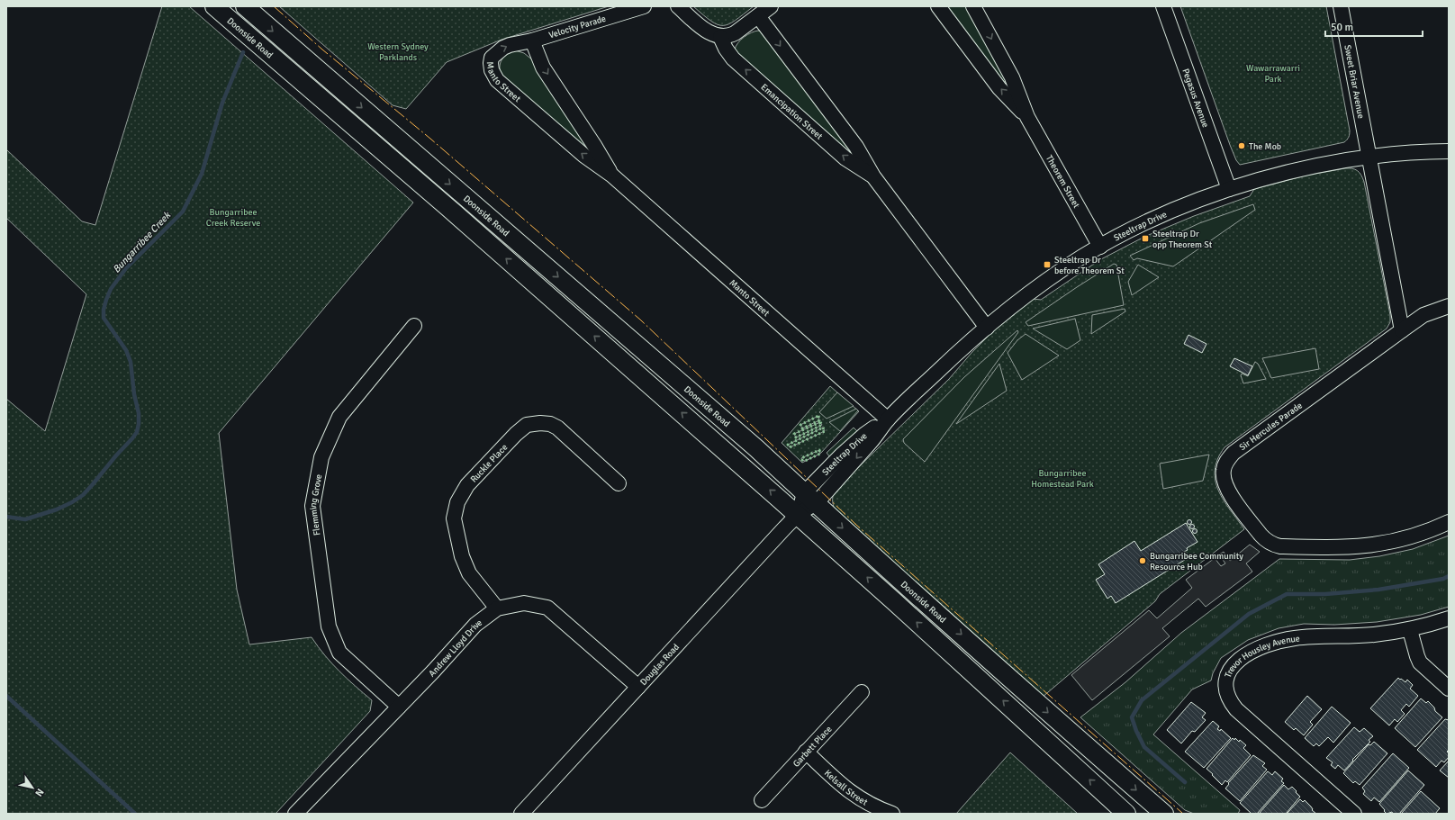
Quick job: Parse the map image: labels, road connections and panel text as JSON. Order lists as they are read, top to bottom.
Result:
{
  "streets": {
    "main road": ["Doonside Road"],
    "street": [
      "Velocity Parade",
      "Manto Street",
      "Sweet Briar Avenue",
      "Pegasus Avenue",
      "Emancipation Street",
      "Theorem Street",
      "Steeltrap Drive",
      "Sir Hercules Parade",
      "Ruckle Place",
      "Flemming Grove",
      "Andrew Lloyd Drive",
      "Trevor Housley Avenue",
      "Douglas Road",
      "Garbett Place",
      "Kelsall Street"
    ]
  },
  "crossings": [
    ["Velocity Parade", "Manto Street"],
    ["Doonside Road", "Steeltrap Drive"],
    ["Doonside Road", "Douglas Road"],
    ["Manto Street", "Steeltrap Drive"],
    ["Sweet Briar Avenue", "Steeltrap Drive"],
    ["Pegasus Avenue", "Steeltrap Drive"],
    ["Emancipation Street", "Steeltrap Drive"],
    ["Theorem Street", "Steeltrap Drive"],
    ["Steeltrap Drive", "Douglas Road"],
    ["Ruckle Place", "Andrew Lloyd Drive"],
    ["Flemming Grove", "Andrew Lloyd Drive"],
    ["Andrew Lloyd Drive", "Douglas Road"],
    ["Garbett Place", "Kelsall Street"]
  ],
  "water": ["Bungarribee Creek"],
  "parks": [
    "Western Sydney Parklands",
    "Wawarrawarri Park",
    "Bungarribee Creek Reserve",
    "Bungarribee Homestead Park"
  ],
  "places": {
    "other": ["The Mob", "Bungarribee Community Resource Hub"],
    "transit": ["Steeltrap Dr opp Theorem St", "Steeltrap Dr before Theorem St"]
  },
  "scale_bar": "50 m",
  "north": "bottom right"
}
